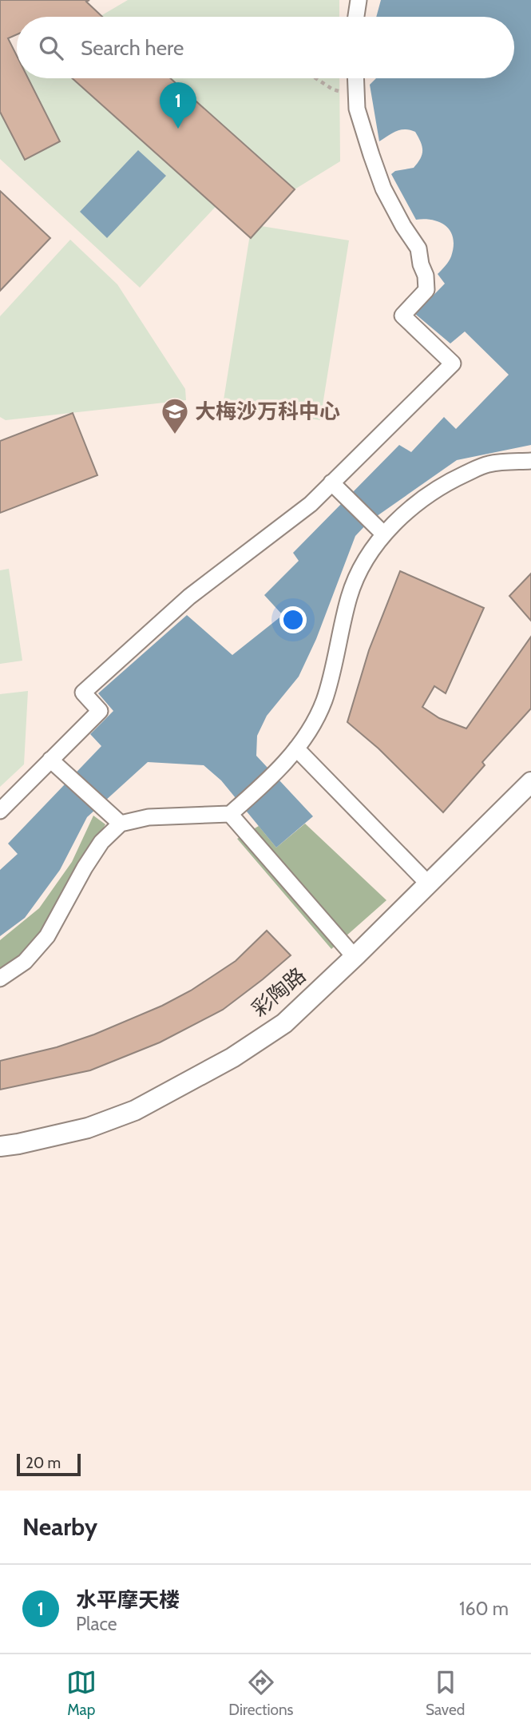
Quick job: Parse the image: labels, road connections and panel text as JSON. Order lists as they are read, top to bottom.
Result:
{
  "streets": {
    "street": ["彩陶路"]
  },
  "places": {
    "school or university": ["大梅沙万科中心"]
  },
  "scale_bar": "20 m",
  "page": {
    "search": "Search here",
    "pins": "1",
    "scale": "20 m",
    "heading": "Nearby",
    "list": [
      {
        "mark": "1",
        "name": "水平摩天楼",
        "note": "Place",
        "value": "160 m"
      }
    ],
    "nav": ["Map", "Directions", "Saved"]
  }
}
